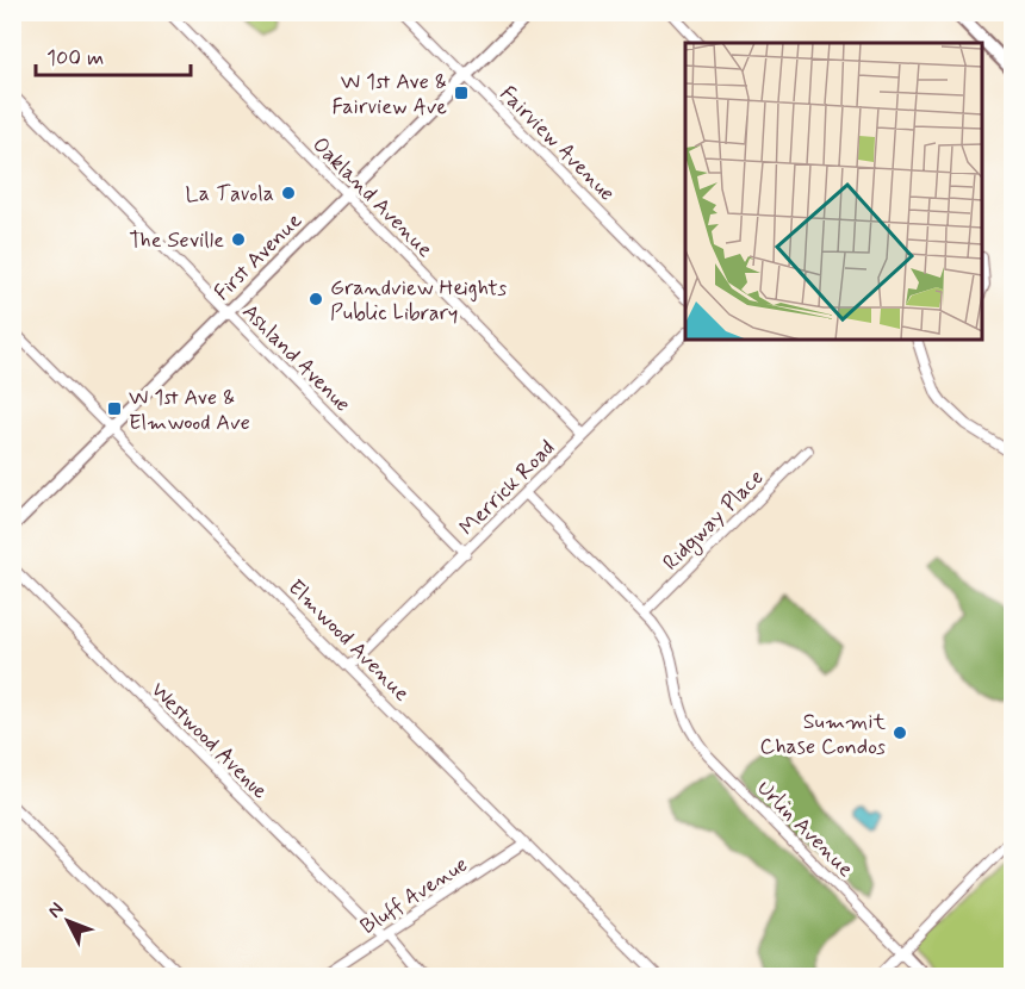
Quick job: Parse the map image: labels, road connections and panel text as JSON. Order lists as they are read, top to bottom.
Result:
{
  "streets": {
    "street": [
      "Fairview Avenue",
      "Oakland Avenue",
      "First Avenue",
      "Ashland Avenue",
      "Merrick Road",
      "Ridgway Place",
      "Elmwood Avenue",
      "Westwood Avenue",
      "Urlin Avenue",
      "Bluff Avenue"
    ]
  },
  "crossings": [
    ["Fairview Avenue", "First Avenue"],
    ["Oakland Avenue", "First Avenue"],
    ["Oakland Avenue", "Merrick Road"],
    ["First Avenue", "Ashland Avenue"],
    ["First Avenue", "Elmwood Avenue"],
    ["Ashland Avenue", "Merrick Road"],
    ["Merrick Road", "Elmwood Avenue"],
    ["Merrick Road", "Urlin Avenue"],
    ["Ridgway Place", "Urlin Avenue"],
    ["Elmwood Avenue", "Bluff Avenue"],
    ["Westwood Avenue", "Bluff Avenue"]
  ],
  "places": {
    "transit": ["W 1st Ave & Fairview Ave", "W 1st Ave & Elmwood Ave"],
    "other": [
      "La Tavola",
      "The Seville",
      "Grandview Heights Public Library",
      "Summit Chase Condos"
    ]
  },
  "scale_bar": "100 m",
  "north": "top left"
}
